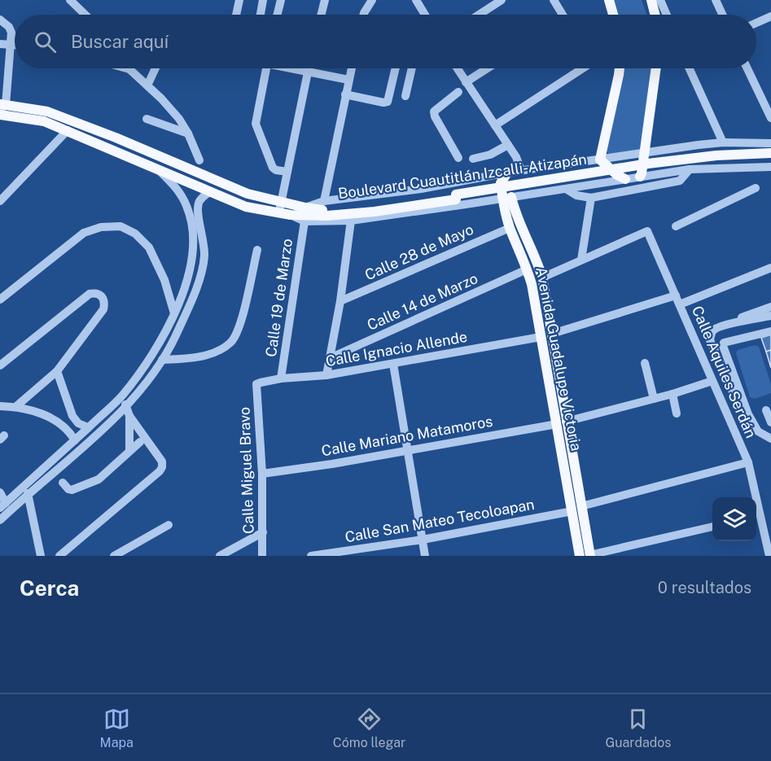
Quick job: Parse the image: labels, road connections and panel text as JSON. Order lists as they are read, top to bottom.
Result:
{
  "streets": {
    "main road": ["Boulevard Cuautitlán Izcalli-Atizapán", "Avenida Guadalupe Victoria"],
    "street": [
      "Calle 28 de Mayo",
      "Calle 19 de Marzo",
      "Calle 14 de Marzo",
      "Calle Ignacio Allende",
      "Calle Aquiles Serdán",
      "Calle Mariano Matamoros",
      "Calle Miguel Bravo",
      "Calle San Mateo Tecoloapan"
    ]
  },
  "crossings": [
    ["Calle 28 de Mayo", "Avenida Guadalupe Victoria"],
    ["Calle 19 de Marzo", "Calle Ignacio Allende"],
    ["Calle 14 de Marzo", "Avenida Guadalupe Victoria"],
    ["Calle Ignacio Allende", "Avenida Guadalupe Victoria"],
    ["Calle Ignacio Allende", "Calle Miguel Bravo"],
    ["Avenida Guadalupe Victoria", "Calle Mariano Matamoros"],
    ["Avenida Guadalupe Victoria", "Calle San Mateo Tecoloapan"],
    ["Calle Aquiles Serdán", "Calle Mariano Matamoros"],
    ["Calle Aquiles Serdán", "Calle San Mateo Tecoloapan"],
    ["Calle Mariano Matamoros", "Calle Miguel Bravo"]
  ],
  "page": {
    "search": "Buscar aquí",
    "heading": ["Cerca", "0 resultados"],
    "nav": ["Mapa", "Cómo llegar", "Guardados"]
  }
}
